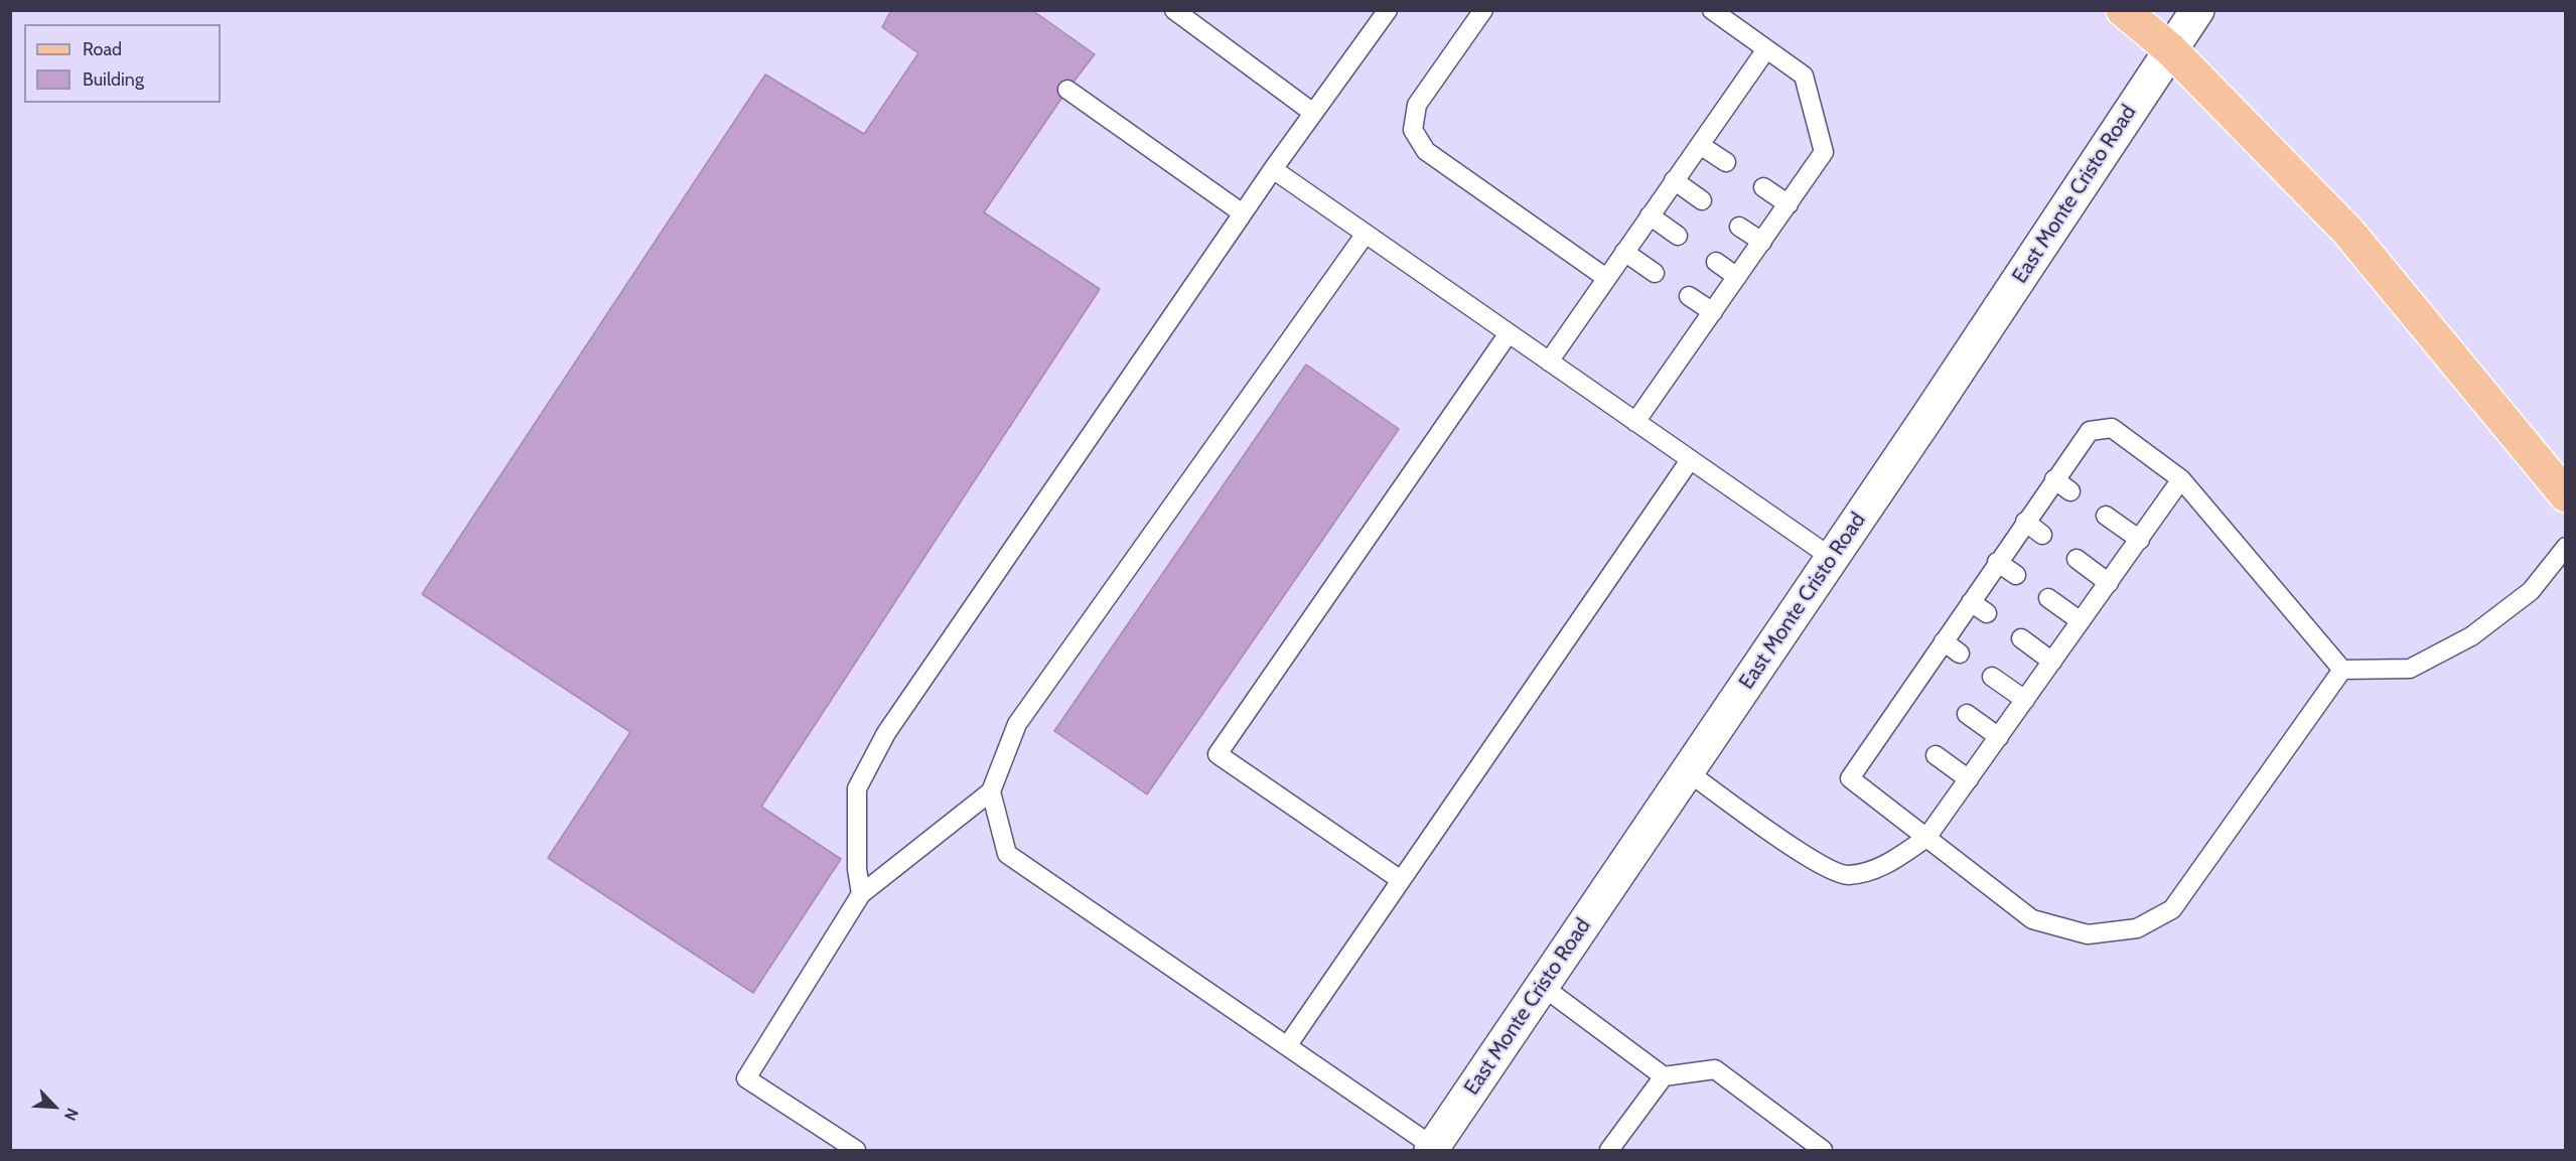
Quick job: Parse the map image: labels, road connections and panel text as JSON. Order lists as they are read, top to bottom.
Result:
{
  "streets": {
    "main road": ["East Monte Cristo Road"]
  },
  "legend": ["Road", "Building"],
  "north": "bottom right"
}
